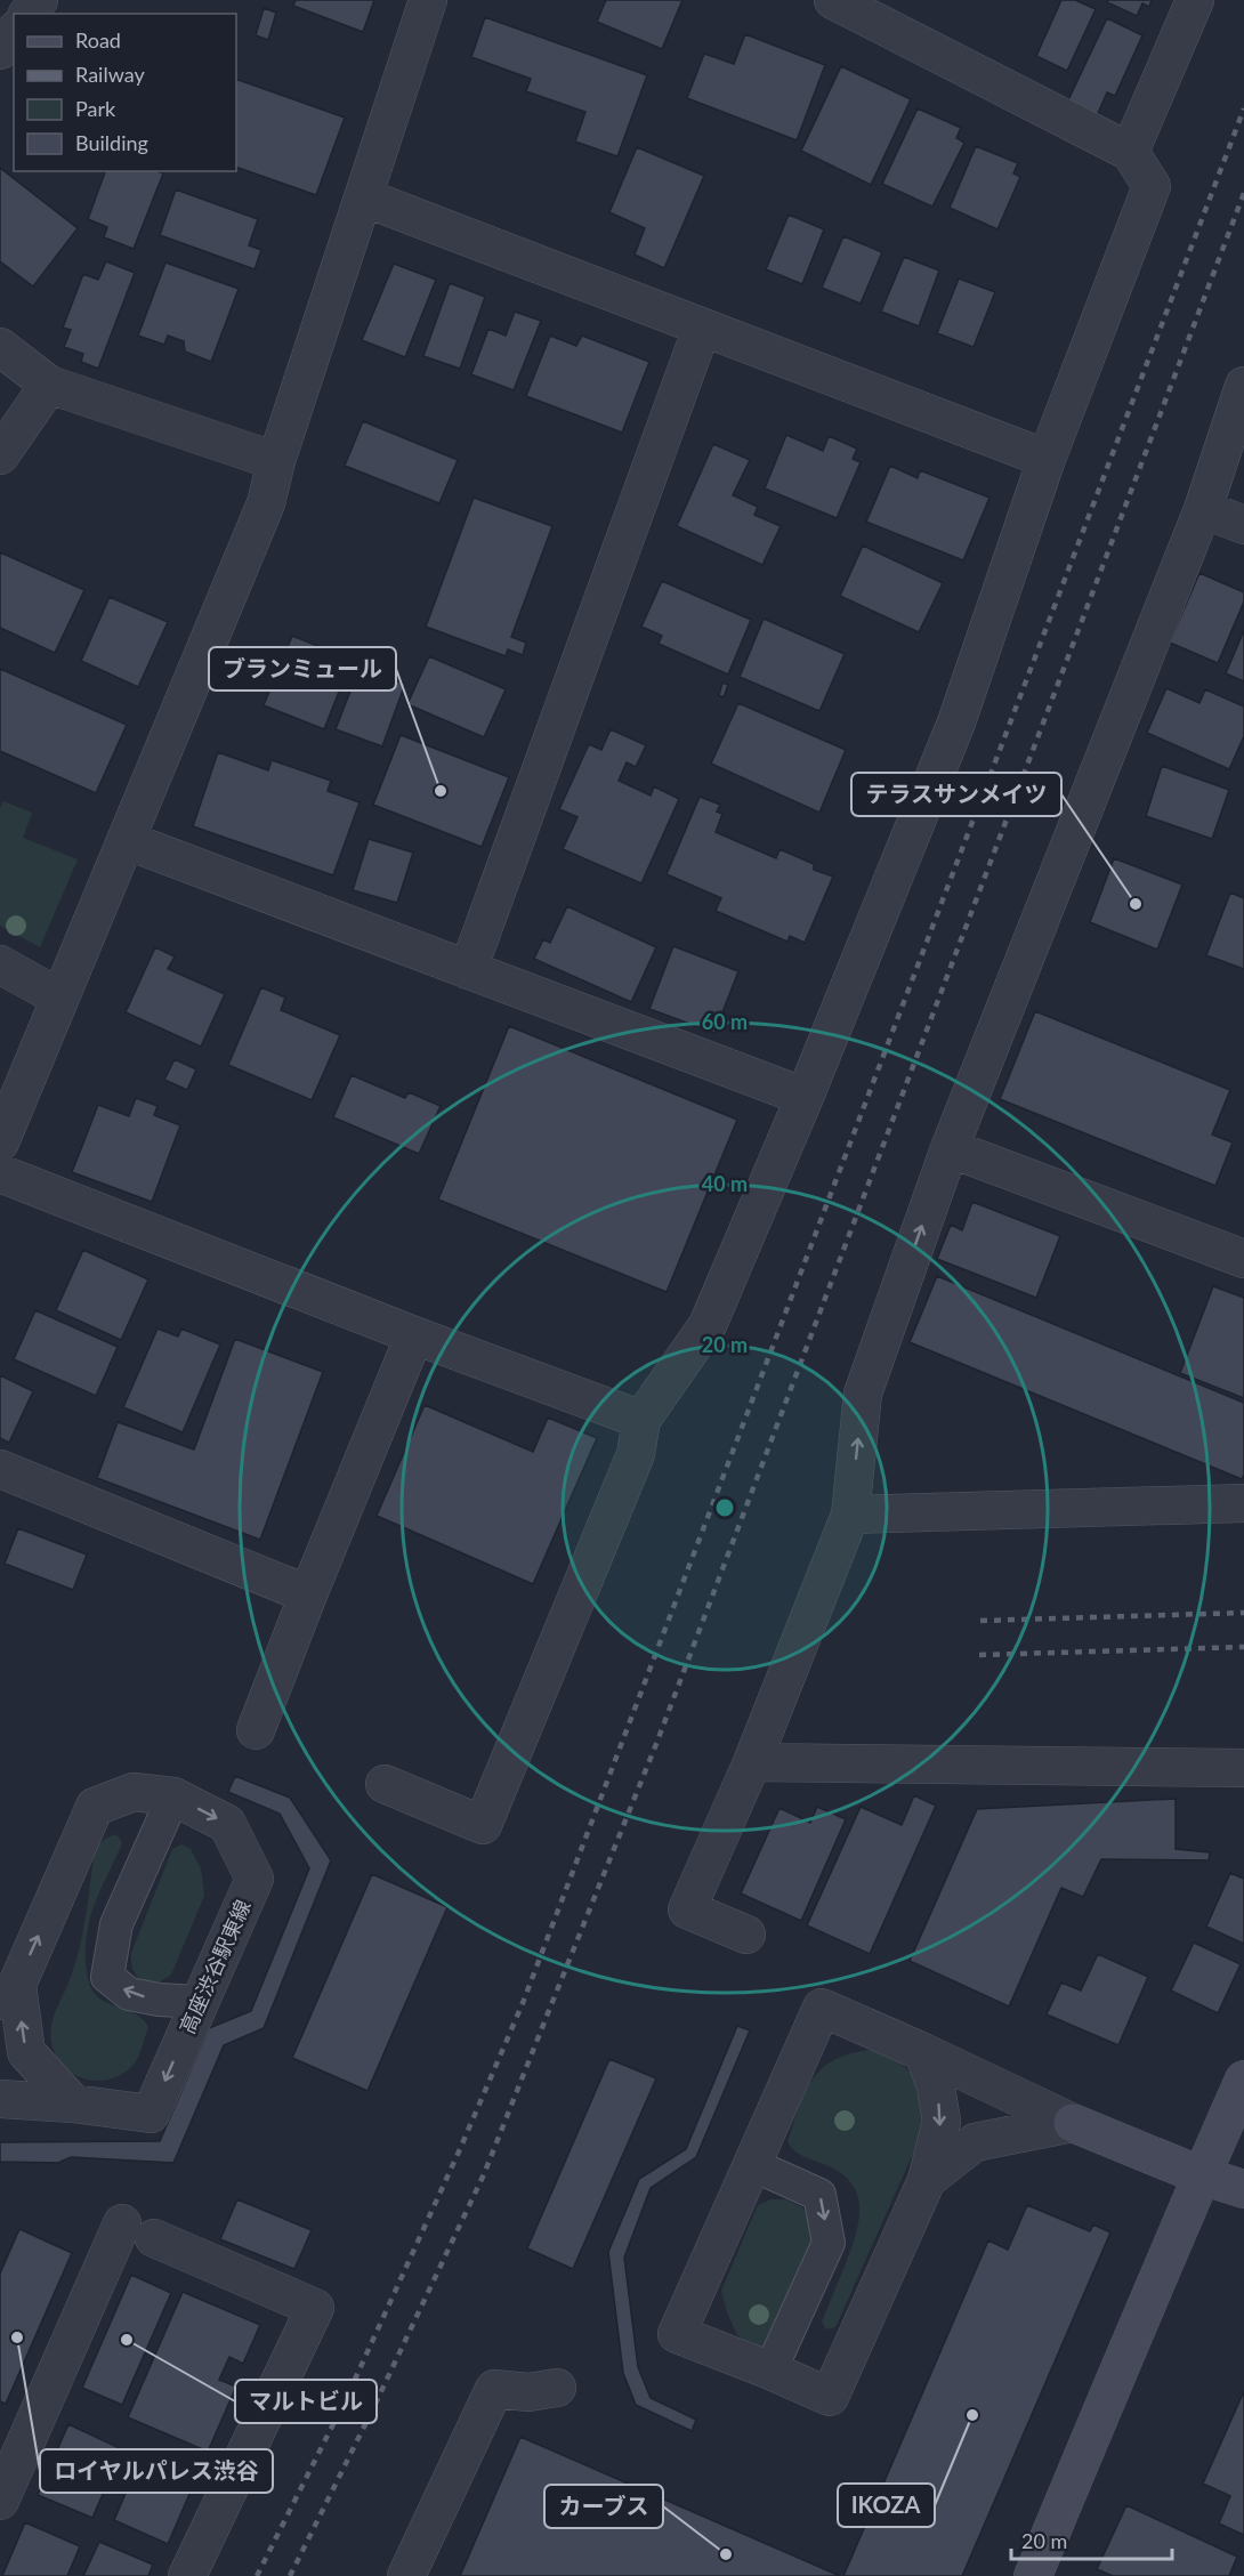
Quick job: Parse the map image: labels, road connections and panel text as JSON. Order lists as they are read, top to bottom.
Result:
{
  "streets": {
    "street": ["高座渋谷駅東線"]
  },
  "places": [
    "ブランミュール",
    "テラスサンメイツ",
    "ロイヤルパレス渋谷",
    "マルトビル",
    "IKOZA",
    "カーブス"
  ],
  "legend": [
    "Road",
    "Railway",
    "Park",
    "Building"
  ],
  "scale_bar": "20 m",
  "rings": ["60 m", "40 m", "20 m"]
}
